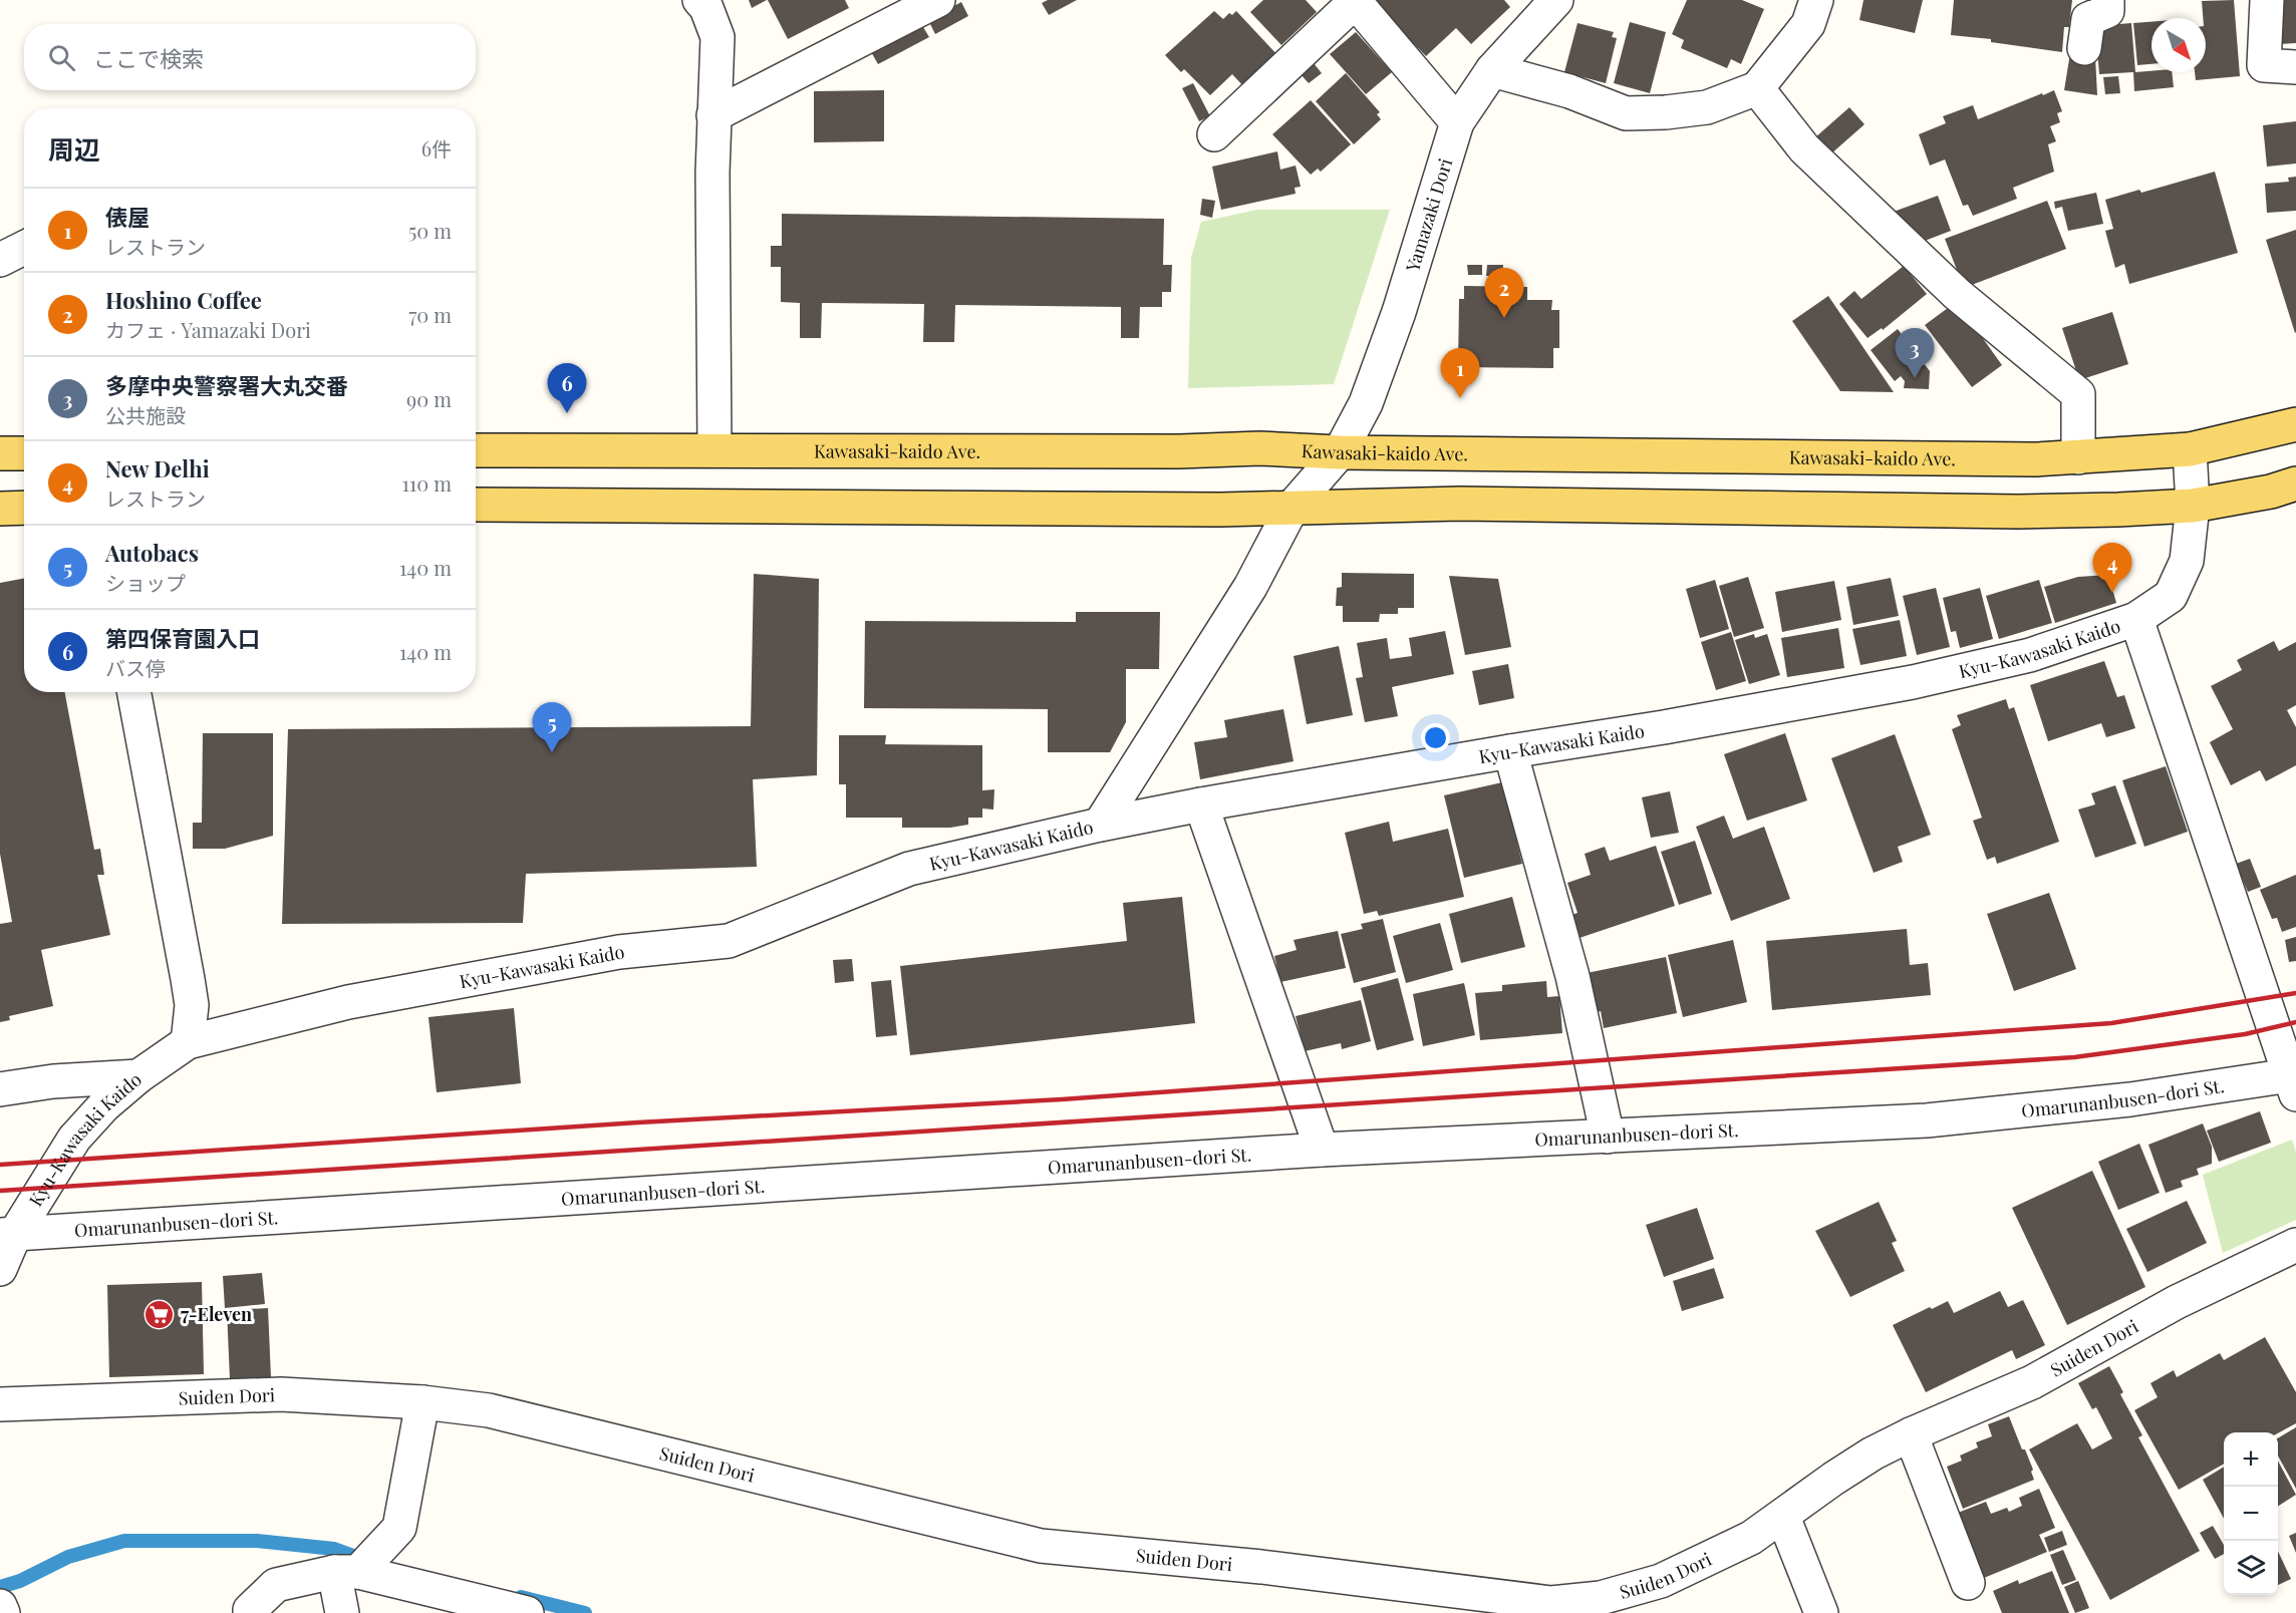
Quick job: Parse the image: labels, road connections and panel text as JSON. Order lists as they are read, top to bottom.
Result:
{
  "streets": {
    "main road": ["Kawasaki-kaido Ave."],
    "street": [
      "Yamazaki Dori",
      "Kyu-Kawasaki Kaido",
      "Omarunanbusen-dori St.",
      "Suiden Dori"
    ]
  },
  "crossings": [
    ["Yamazaki Dori", "Kawasaki-kaido Ave."],
    ["Yamazaki Dori", "Kyu-Kawasaki Kaido"],
    ["Kyu-Kawasaki Kaido", "Omarunanbusen-dori St."]
  ],
  "places": {
    "supermarket": ["7-Eleven"]
  },
  "north": "bottom right",
  "page": {
    "search": "ここで検索",
    "heading": ["周辺", "6件"],
    "list": [
      {
        "mark": "1",
        "name": "俵屋",
        "note": "レストラン",
        "value": "50 m"
      },
      {
        "mark": "2",
        "name": "Hoshino Coffee",
        "note": "カフェ · Yamazaki Dori",
        "value": "70 m"
      },
      {
        "mark": "3",
        "name": "多摩中央警察署大丸交番",
        "note": "公共施設",
        "value": "90 m"
      },
      {
        "mark": "4",
        "name": "New Delhi",
        "note": "レストラン",
        "value": "110 m"
      },
      {
        "mark": "5",
        "name": "Autobacs",
        "note": "ショップ",
        "value": "140 m"
      },
      {
        "mark": "6",
        "name": "第四保育園入口",
        "note": "バス停",
        "value": "140 m"
      }
    ],
    "pins": [
      "2",
      "3",
      "1",
      "6",
      "4",
      "5"
    ],
    "map_buttons": ["+", "−"]
  }
}
